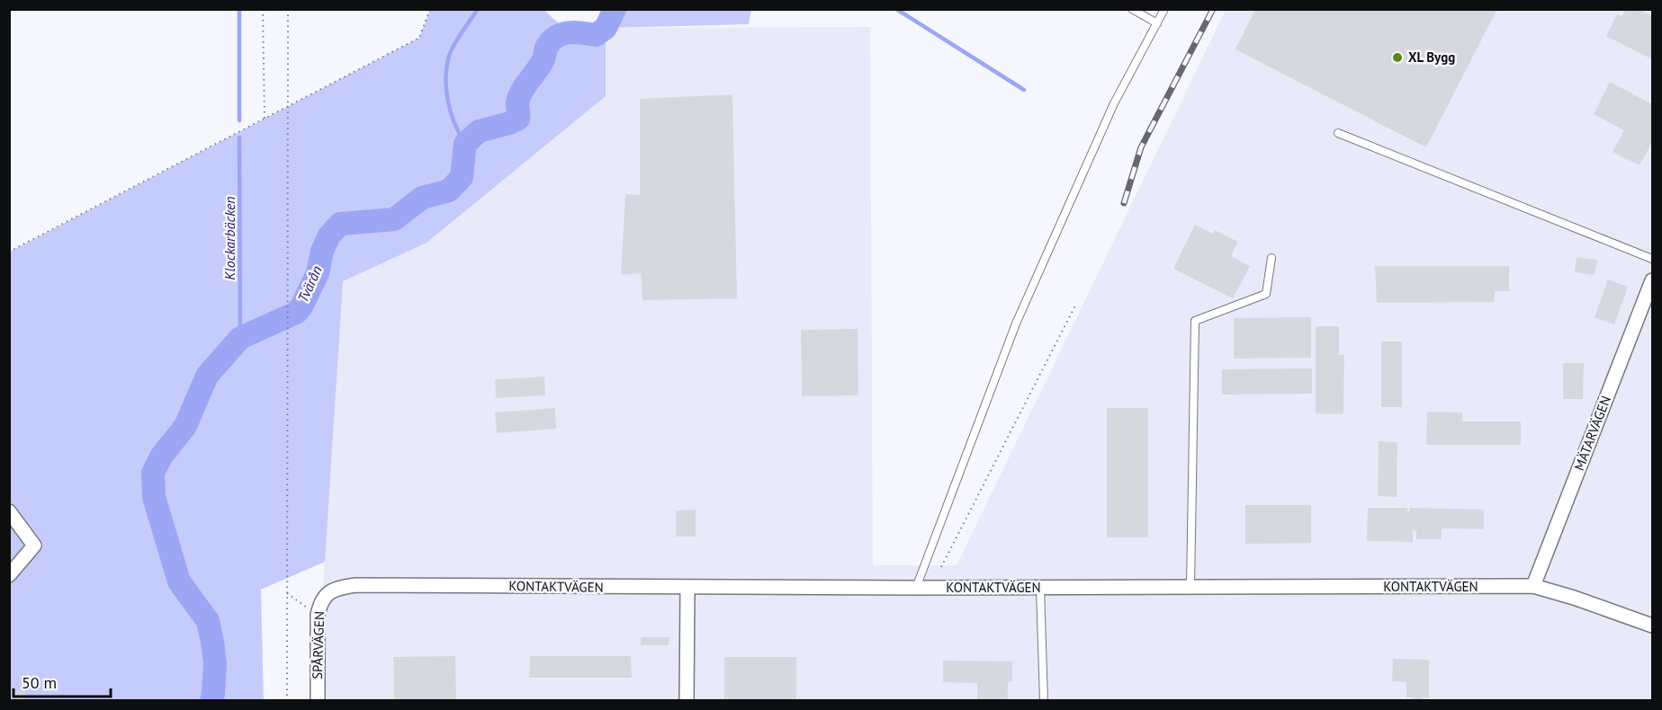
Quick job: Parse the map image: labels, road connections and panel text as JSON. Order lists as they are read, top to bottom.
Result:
{
  "streets": {
    "street": ["MÄTARVÄGEN", "KONTAKTVÄGEN", "SPÅRVÄGEN"]
  },
  "crossings": [
    ["MÄTARVÄGEN", "KONTAKTVÄGEN"],
    ["KONTAKTVÄGEN", "SPÅRVÄGEN"]
  ],
  "water": ["Klockarbäcken", "Tvärån"],
  "places": ["XL Bygg"],
  "scale_bar": "50 m"
}
